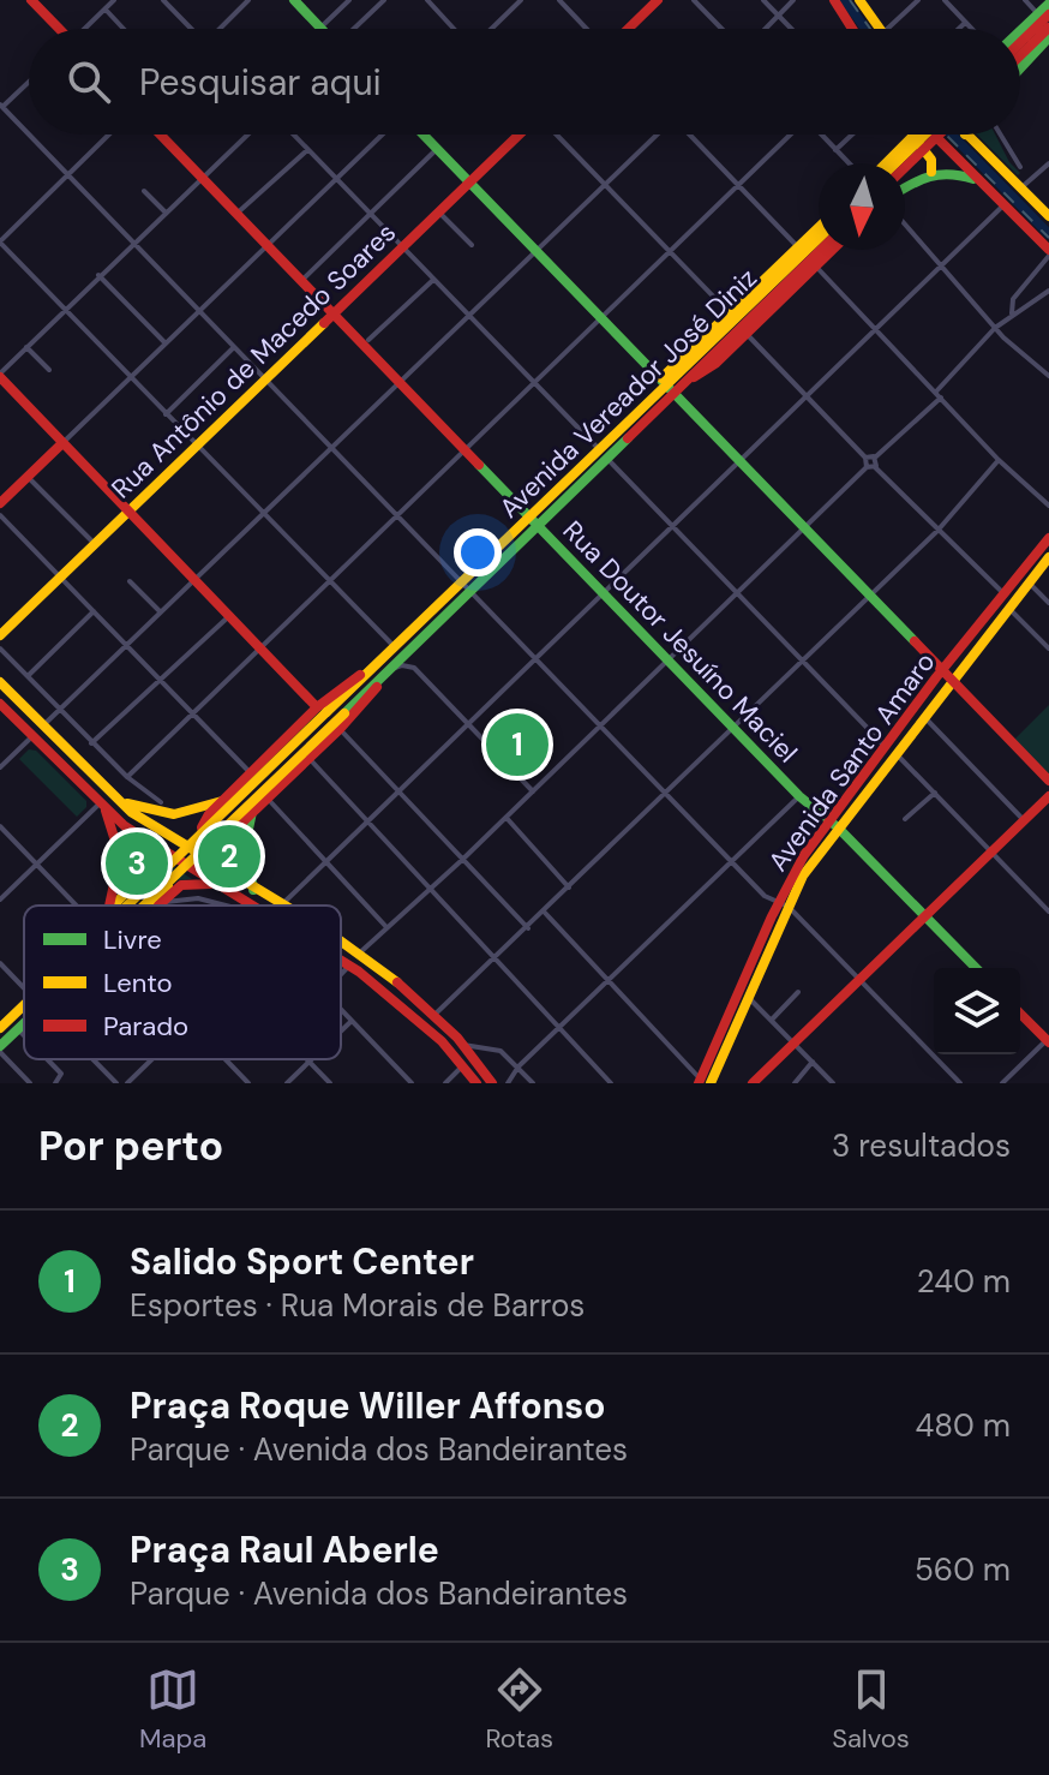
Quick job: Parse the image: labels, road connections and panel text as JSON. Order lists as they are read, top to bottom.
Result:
{
  "streets": {
    "main road": [
      "Rua Antônio de Macedo Soares",
      "Avenida Vereador José Diniz",
      "Rua Doutor Jesuíno Maciel",
      "Avenida Santo Amaro"
    ]
  },
  "crossings": [
    ["Rua Antônio de Macedo Soares", "Rua Doutor Jesuíno Maciel"],
    ["Avenida Vereador José Diniz", "Rua Doutor Jesuíno Maciel"],
    ["Rua Doutor Jesuíno Maciel", "Avenida Santo Amaro"]
  ],
  "legend": ["Livre", "Lento", "Parado"],
  "north": "bottom",
  "page": {
    "search": "Pesquisar aqui",
    "pins": ["1", "2", "3"],
    "heading": ["Por perto", "3 resultados"],
    "list": [
      {
        "mark": "1",
        "name": "Salido Sport Center",
        "note": "Esportes · Rua Morais de Barros",
        "value": "240 m"
      },
      {
        "mark": "2",
        "name": "Praça Roque Willer Affonso",
        "note": "Parque · Avenida dos Bandeirantes",
        "value": "480 m"
      },
      {
        "mark": "3",
        "name": "Praça Raul Aberle",
        "note": "Parque · Avenida dos Bandeirantes",
        "value": "560 m"
      }
    ],
    "nav": ["Mapa", "Rotas", "Salvos"]
  }
}
